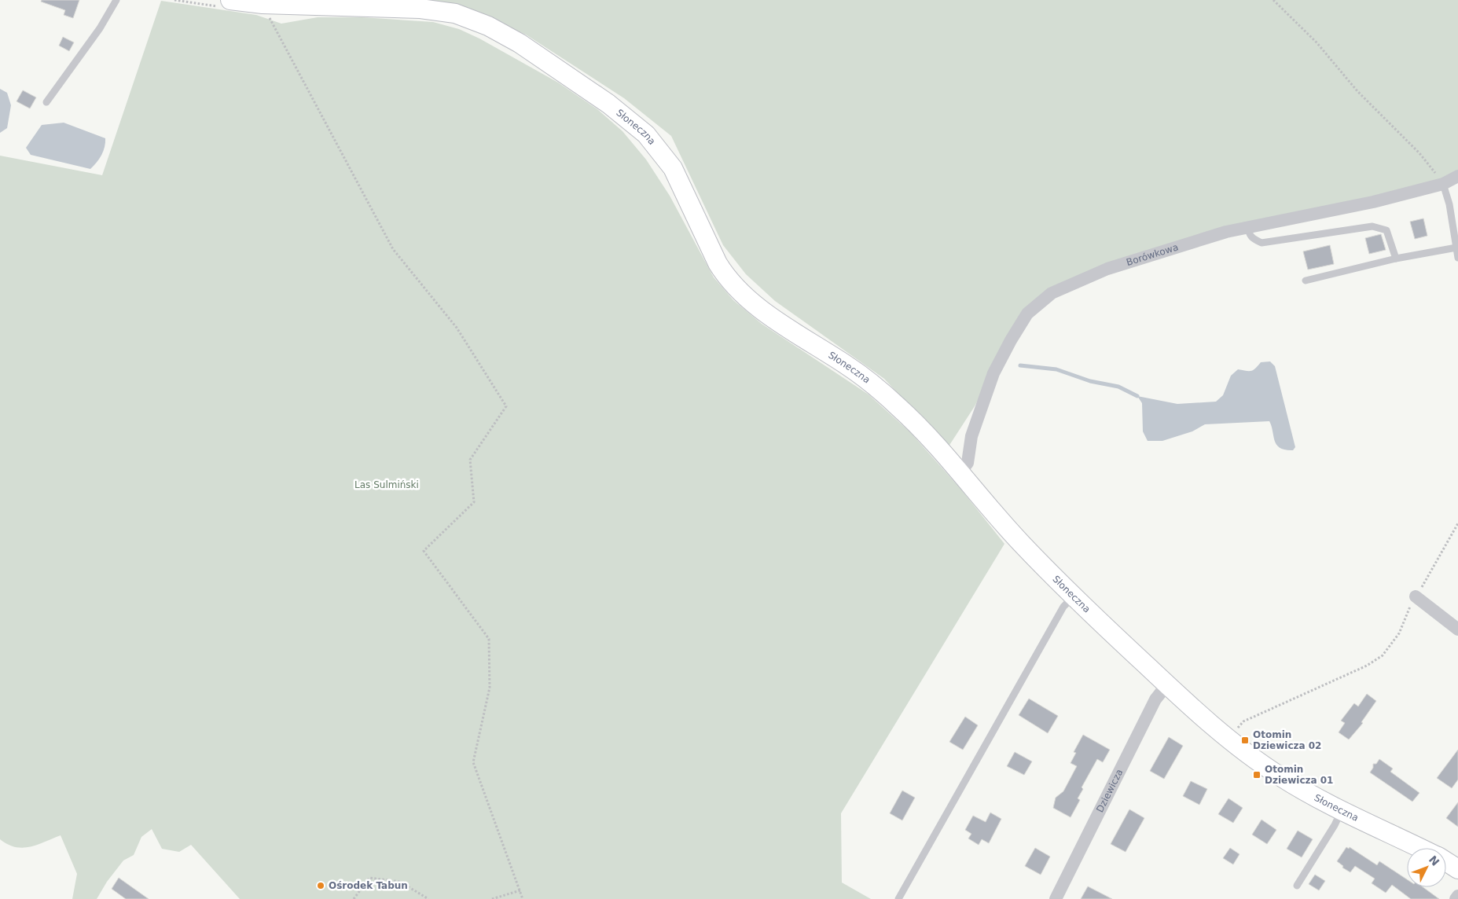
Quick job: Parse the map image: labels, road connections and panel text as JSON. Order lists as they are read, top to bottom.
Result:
{
  "streets": {
    "street": ["Słoneczna", "Borówkowa", "Dziewicza"]
  },
  "crossings": [
    ["Słoneczna", "Borówkowa"],
    ["Słoneczna", "Dziewicza"]
  ],
  "parks": ["Las Sulmiński"],
  "places": {
    "transit": ["Otomin Dziewicza 02", "Otomin Dziewicza 01"],
    "other": ["Ośrodek Tabun"]
  },
  "north": "top right"
}
